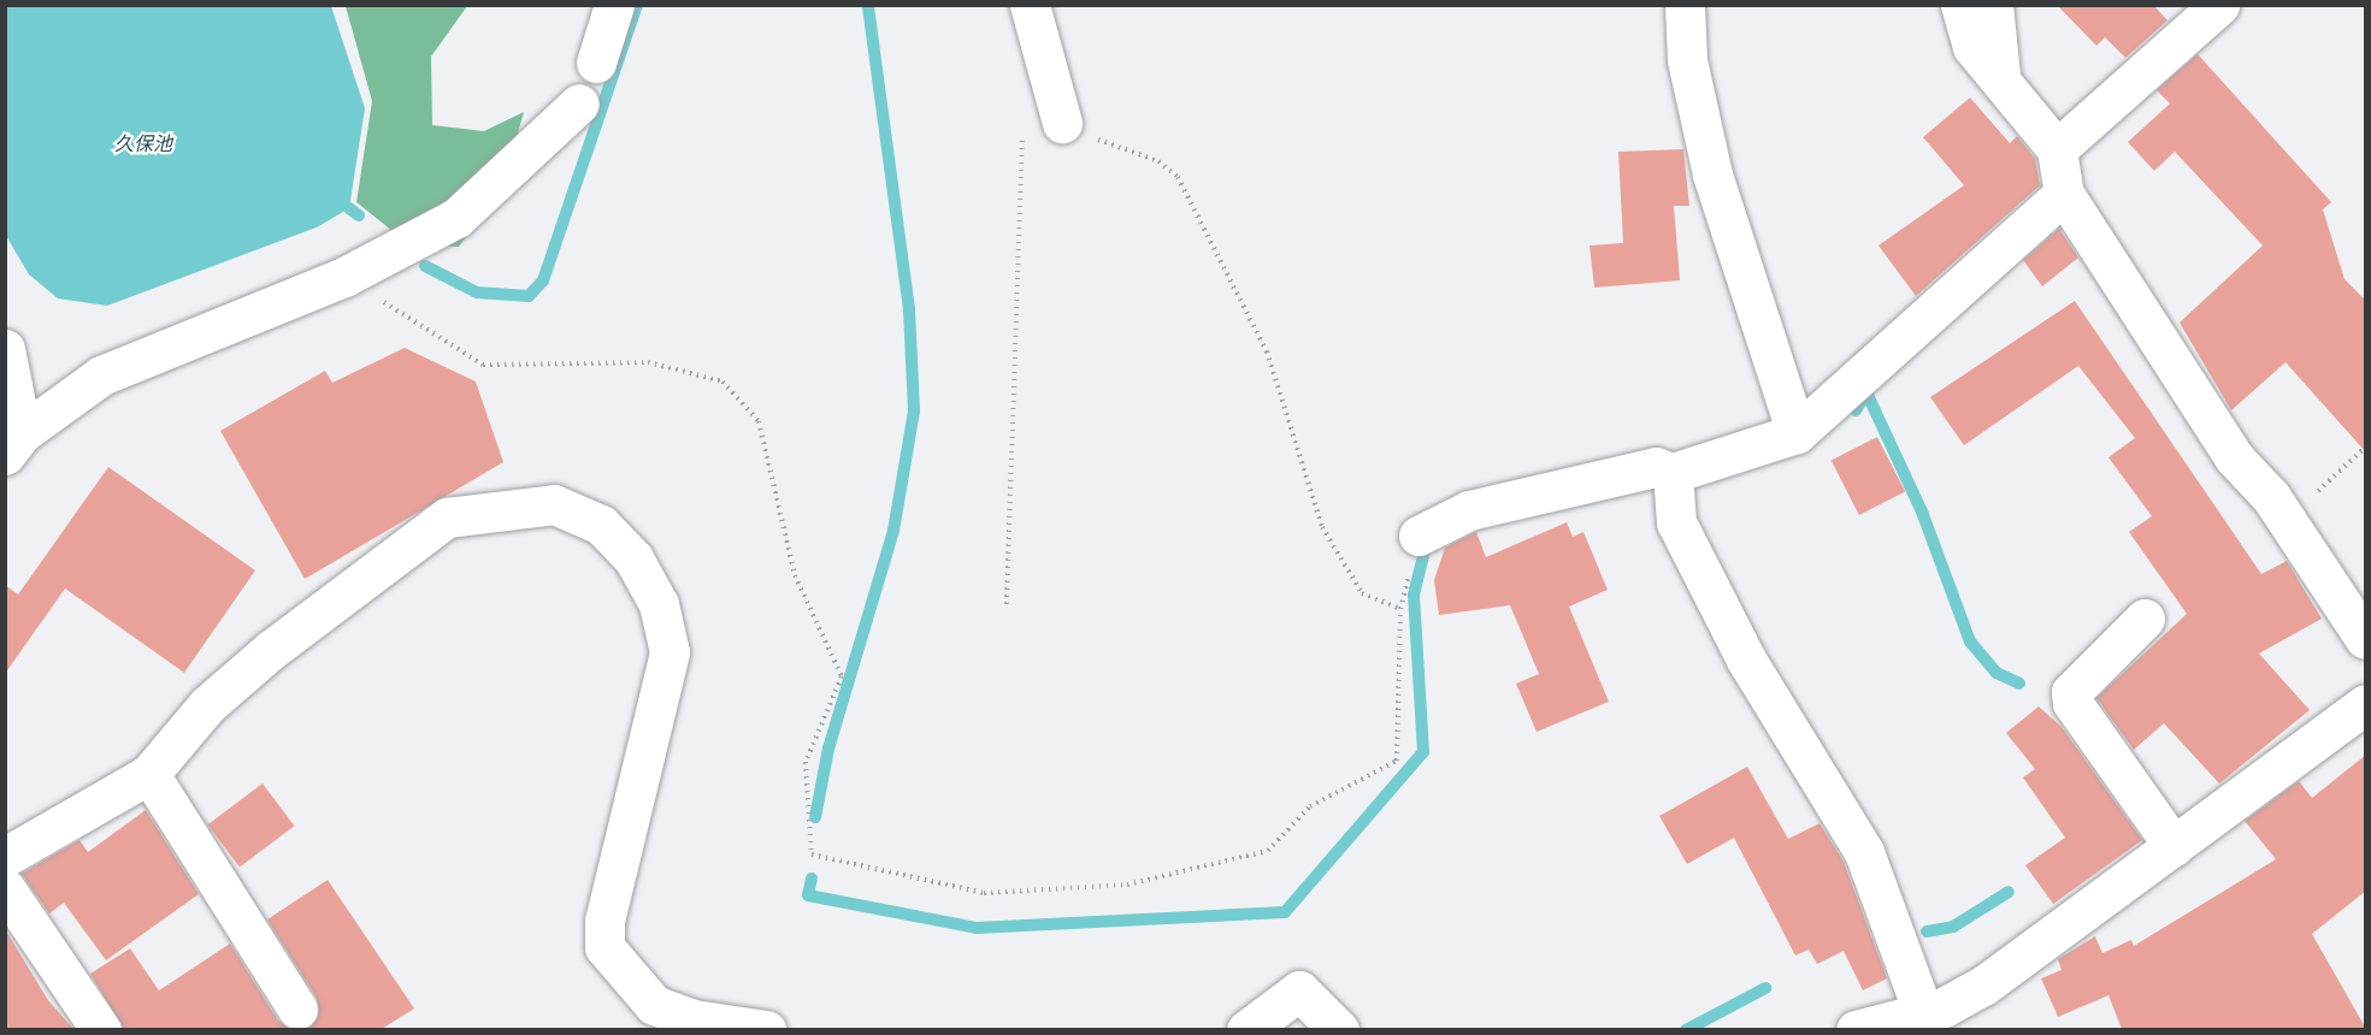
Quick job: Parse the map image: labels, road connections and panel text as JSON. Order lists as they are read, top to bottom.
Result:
{
  "water": ["久保池"]
}
